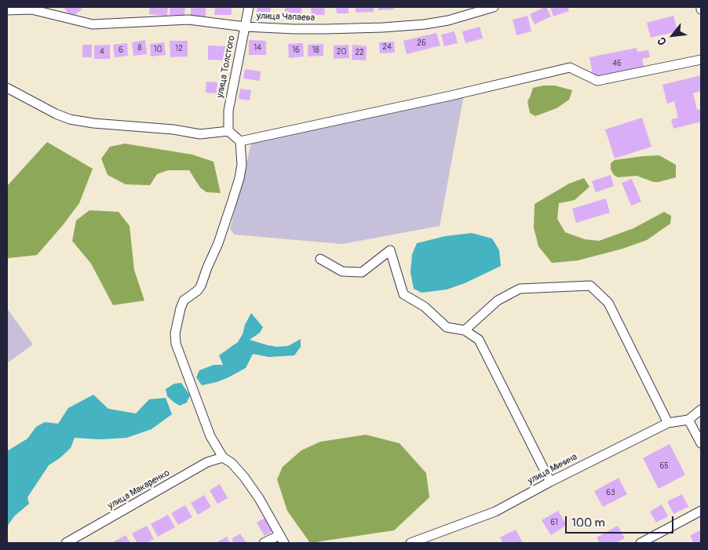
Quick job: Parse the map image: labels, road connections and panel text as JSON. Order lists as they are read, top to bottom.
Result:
{
  "streets": {
    "street": [
      "улица Чапаева",
      "улица Толстого",
      "улица Минина",
      "улица Макаренко"
    ]
  },
  "crossings": [
    ["улица Чапаева", "улица Толстого"]
  ],
  "house_numbers": [
    "26",
    "24",
    "8",
    "14",
    "12",
    "10",
    "6",
    "16",
    "18",
    "4",
    "20",
    "22",
    "46",
    "65",
    "63",
    "61"
  ],
  "scale_bar": "100 m",
  "north": "bottom left"
}
